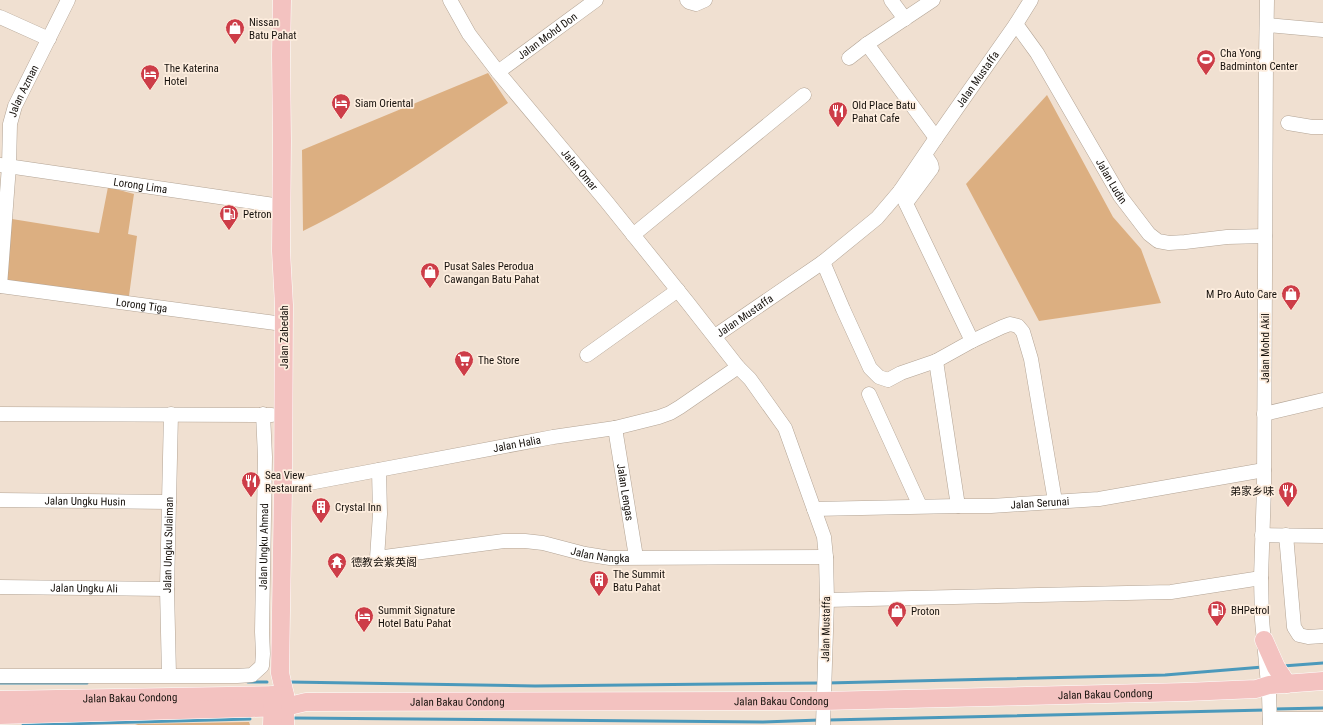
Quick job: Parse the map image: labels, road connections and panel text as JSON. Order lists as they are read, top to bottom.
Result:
{
  "streets": {
    "main road": ["Jalan Zabedah", "Jalan Bakau Condong"],
    "street": [
      "Jalan Mohd Don",
      "Jalan Mustaffa",
      "Jalan Azman",
      "Jalan Omar",
      "Jalan Ludin",
      "Lorong Lima",
      "Lorong Tiga",
      "Jalan Mohd Akil",
      "Jalan Halia",
      "Jalan Lengas",
      "Jalan Ungku Husin",
      "Jalan Serunai",
      "Jalan Ungku Sulaiman",
      "Jalan Ungku Ahmad",
      "Jalan Nangka",
      "Jalan Ungku Ali"
    ]
  },
  "crossings": [
    ["Jalan Mohd Don", "Jalan Omar"],
    ["Jalan Mustaffa", "Jalan Omar"],
    ["Jalan Mustaffa", "Jalan Ludin"],
    ["Jalan Mustaffa", "Jalan Halia"],
    ["Jalan Mustaffa", "Jalan Serunai"],
    ["Jalan Mustaffa", "Jalan Nangka"],
    ["Jalan Mustaffa", "Jalan Bakau Condong"],
    ["Jalan Azman", "Lorong Lima"],
    ["Jalan Azman", "Lorong Tiga"],
    ["Jalan Ludin", "Jalan Mohd Akil"],
    ["Lorong Lima", "Jalan Zabedah"],
    ["Lorong Tiga", "Jalan Zabedah"],
    ["Jalan Zabedah", "Jalan Halia"],
    ["Jalan Zabedah", "Jalan Bakau Condong"],
    ["Jalan Mohd Akil", "Jalan Serunai"],
    ["Jalan Halia", "Jalan Lengas"],
    ["Jalan Halia", "Jalan Nangka"],
    ["Jalan Lengas", "Jalan Nangka"],
    ["Jalan Ungku Husin", "Jalan Ungku Sulaiman"],
    ["Jalan Ungku Sulaiman", "Jalan Ungku Ahmad"],
    ["Jalan Ungku Sulaiman", "Jalan Ungku Ali"]
  ],
  "places": {
    "shop": [
      "Nissan Batu Pahat",
      "Pusat Sales Perodua Cawangan Batu Pahat",
      "M Pro Auto Care",
      "Proton"
    ],
    "sports": ["Cha Yong Badminton Center"],
    "hotel": ["The Katerina Hotel", "Siam Oriental", "Summit Signature Hotel Batu Pahat"],
    "restaurant": ["Old Place Batu Pahat Cafe", "Sea View Restaurant", "弟家乡味"],
    "fuel station": ["Petron", "BHPetrol"],
    "supermarket": ["The Store"],
    "building": ["Crystal Inn", "The Summit Batu Pahat"],
    "temple": ["德教会紫英阁"]
  }
}
